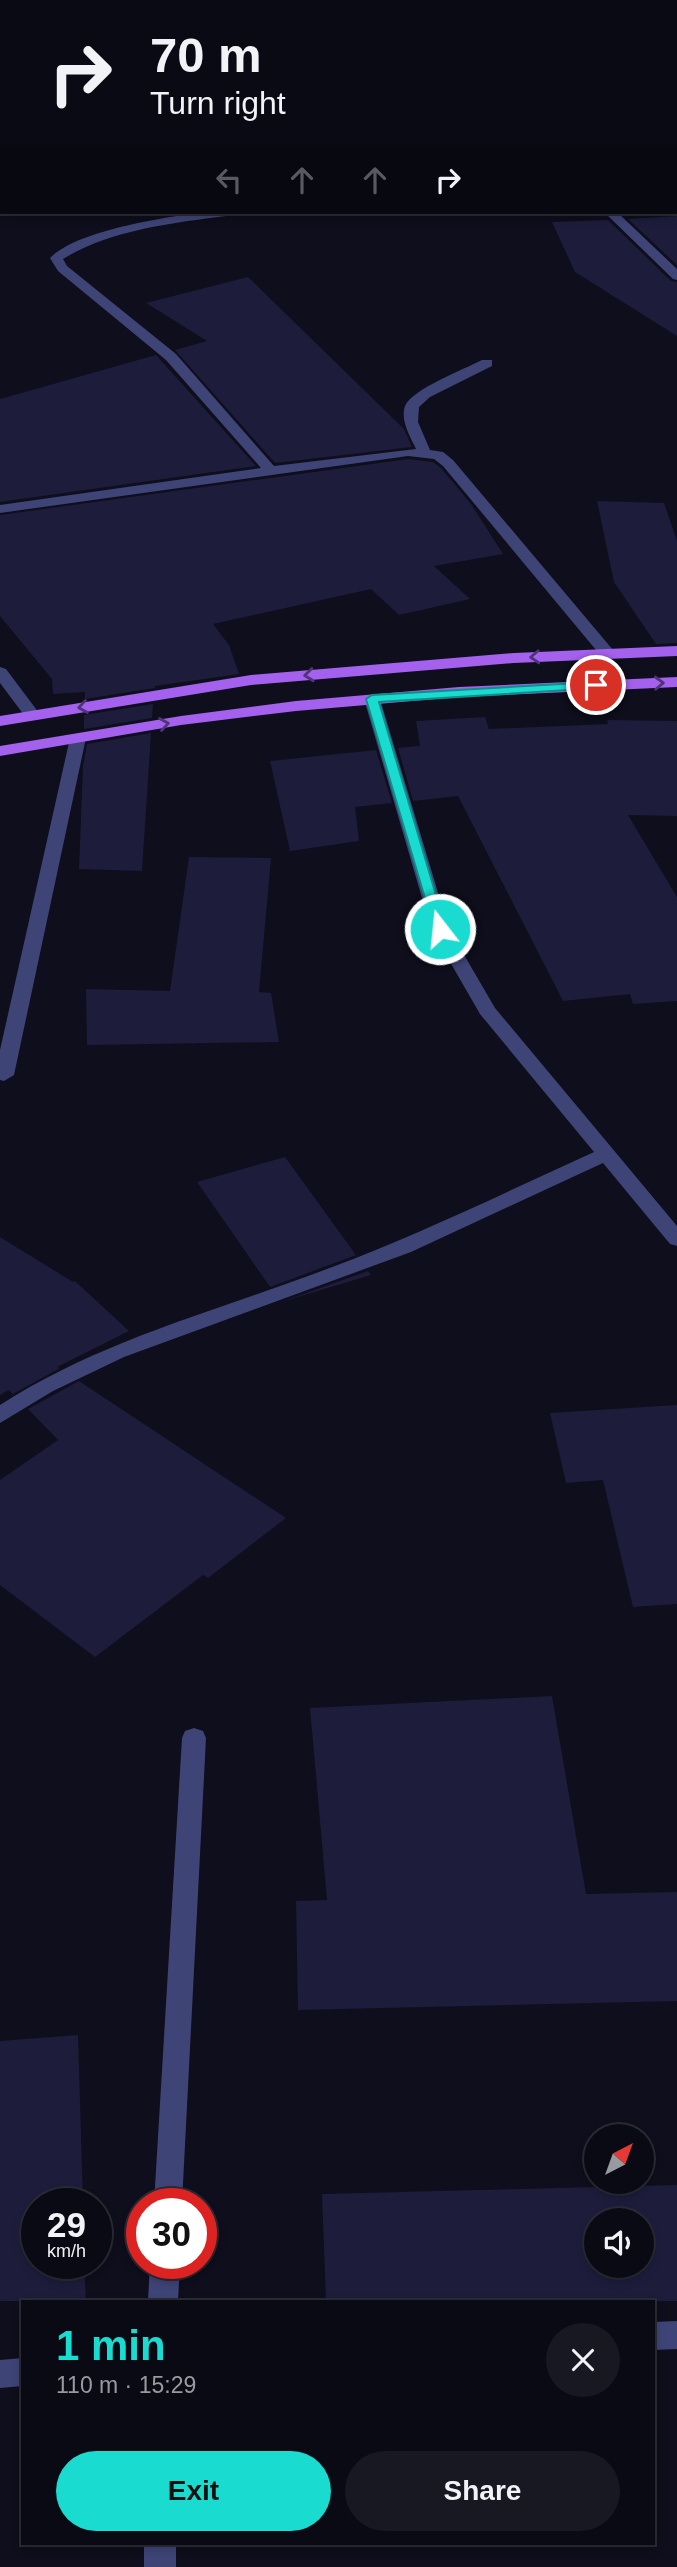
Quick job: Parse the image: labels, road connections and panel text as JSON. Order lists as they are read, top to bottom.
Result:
{
  "north": "top right",
  "page": {
    "turn": ["70 m", "Turn right"],
    "speed": "29 km/h",
    "limit": "30",
    "heading": ["1 min", "110 m · 15:29"],
    "buttons": ["Exit", "Share"]
  }
}
